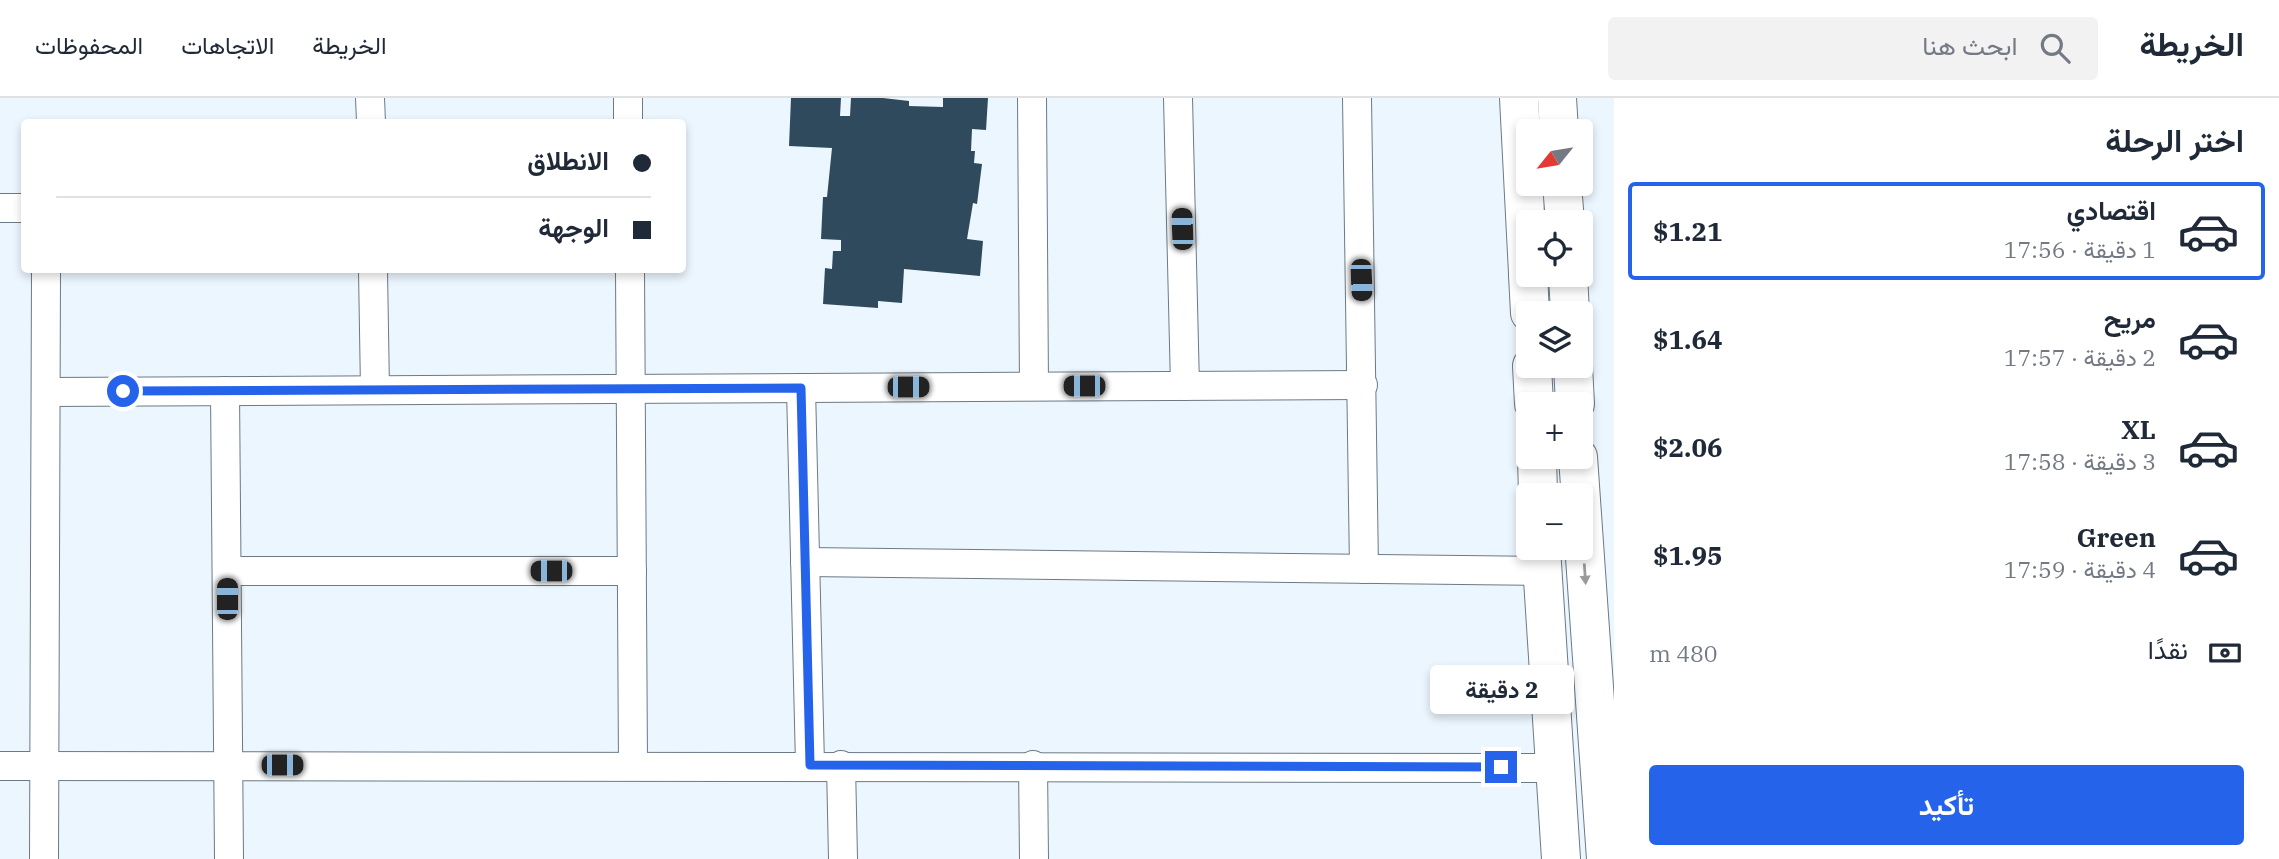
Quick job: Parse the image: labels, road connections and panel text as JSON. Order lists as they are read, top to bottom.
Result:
{
  "north": "bottom left",
  "page": {
    "header": "الخريطة",
    "search": "ابحث هنا",
    "nav": ["الخريطة", "الاتجاهات", "المحفوظات"],
    "heading": "اختر الرحلة",
    "map_buttons": ["+", "−"],
    "banner": ["الانطلاق", "الوجهة"],
    "list": [
      {
        "name": "اقتصادي",
        "note": "1 دقيقة · 17:56",
        "value": "$1.21"
      },
      {
        "name": "مريح",
        "note": "2 دقيقة · 17:57",
        "value": "$1.64"
      },
      {
        "name": "XL",
        "note": "3 دقيقة · 17:58",
        "value": "$2.06"
      },
      {
        "name": "Green",
        "note": "4 دقيقة · 17:59",
        "value": "$1.95"
      }
    ],
    "pay": ["نقدًا", "480 m"],
    "bubble": "2 دقيقة",
    "buttons": "تأكيد"
  }
}
